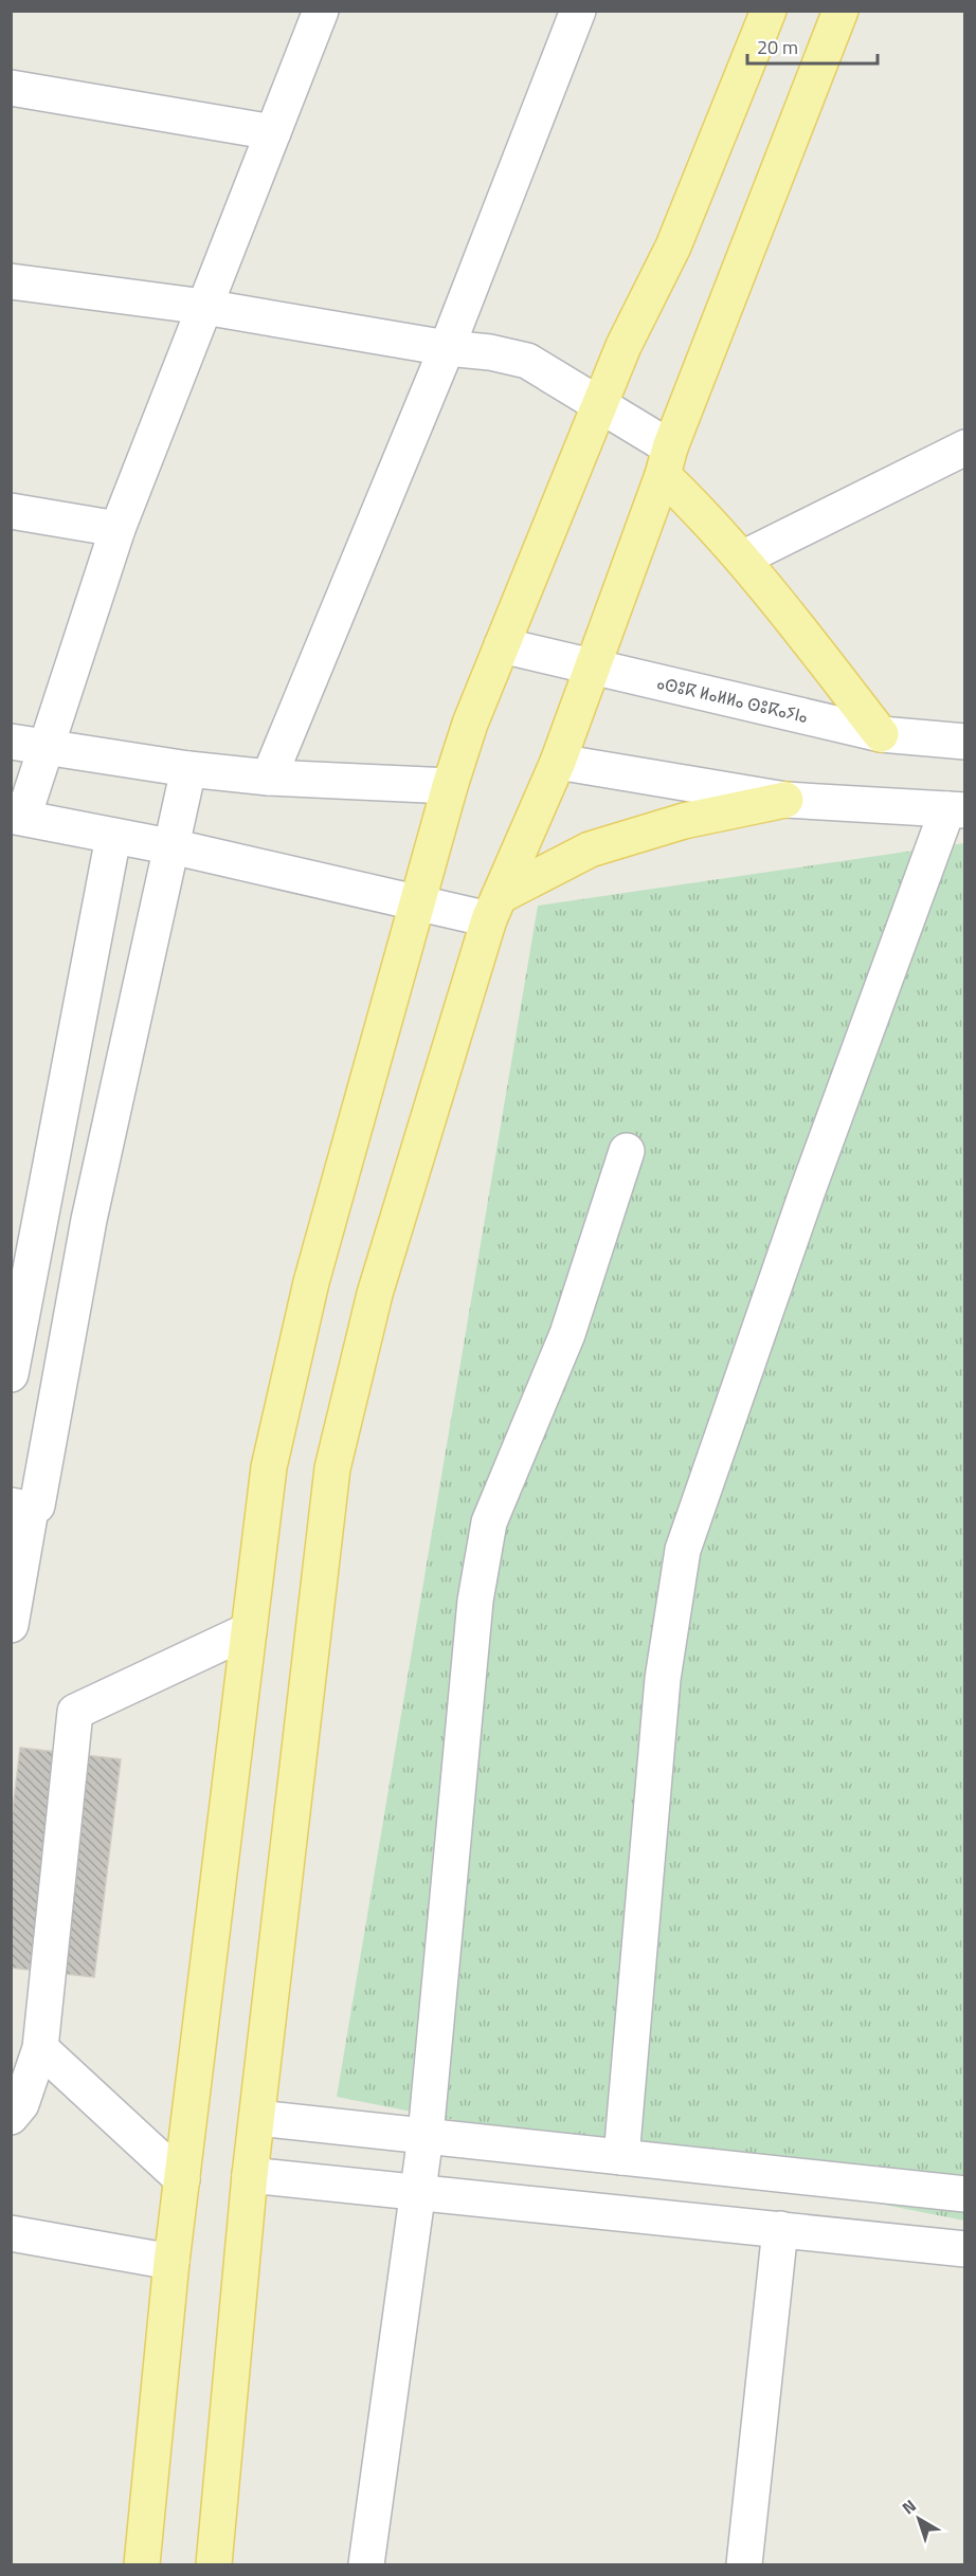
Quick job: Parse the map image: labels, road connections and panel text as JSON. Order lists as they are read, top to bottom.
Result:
{
  "streets": {
    "street": ["ⴰⵙⵓⴽ ⵍⴰⵍⵍⴰ ⵙⵓⴽⴰⵢⵏⴰ"]
  },
  "scale_bar": "20 m",
  "north": "top left"
}
